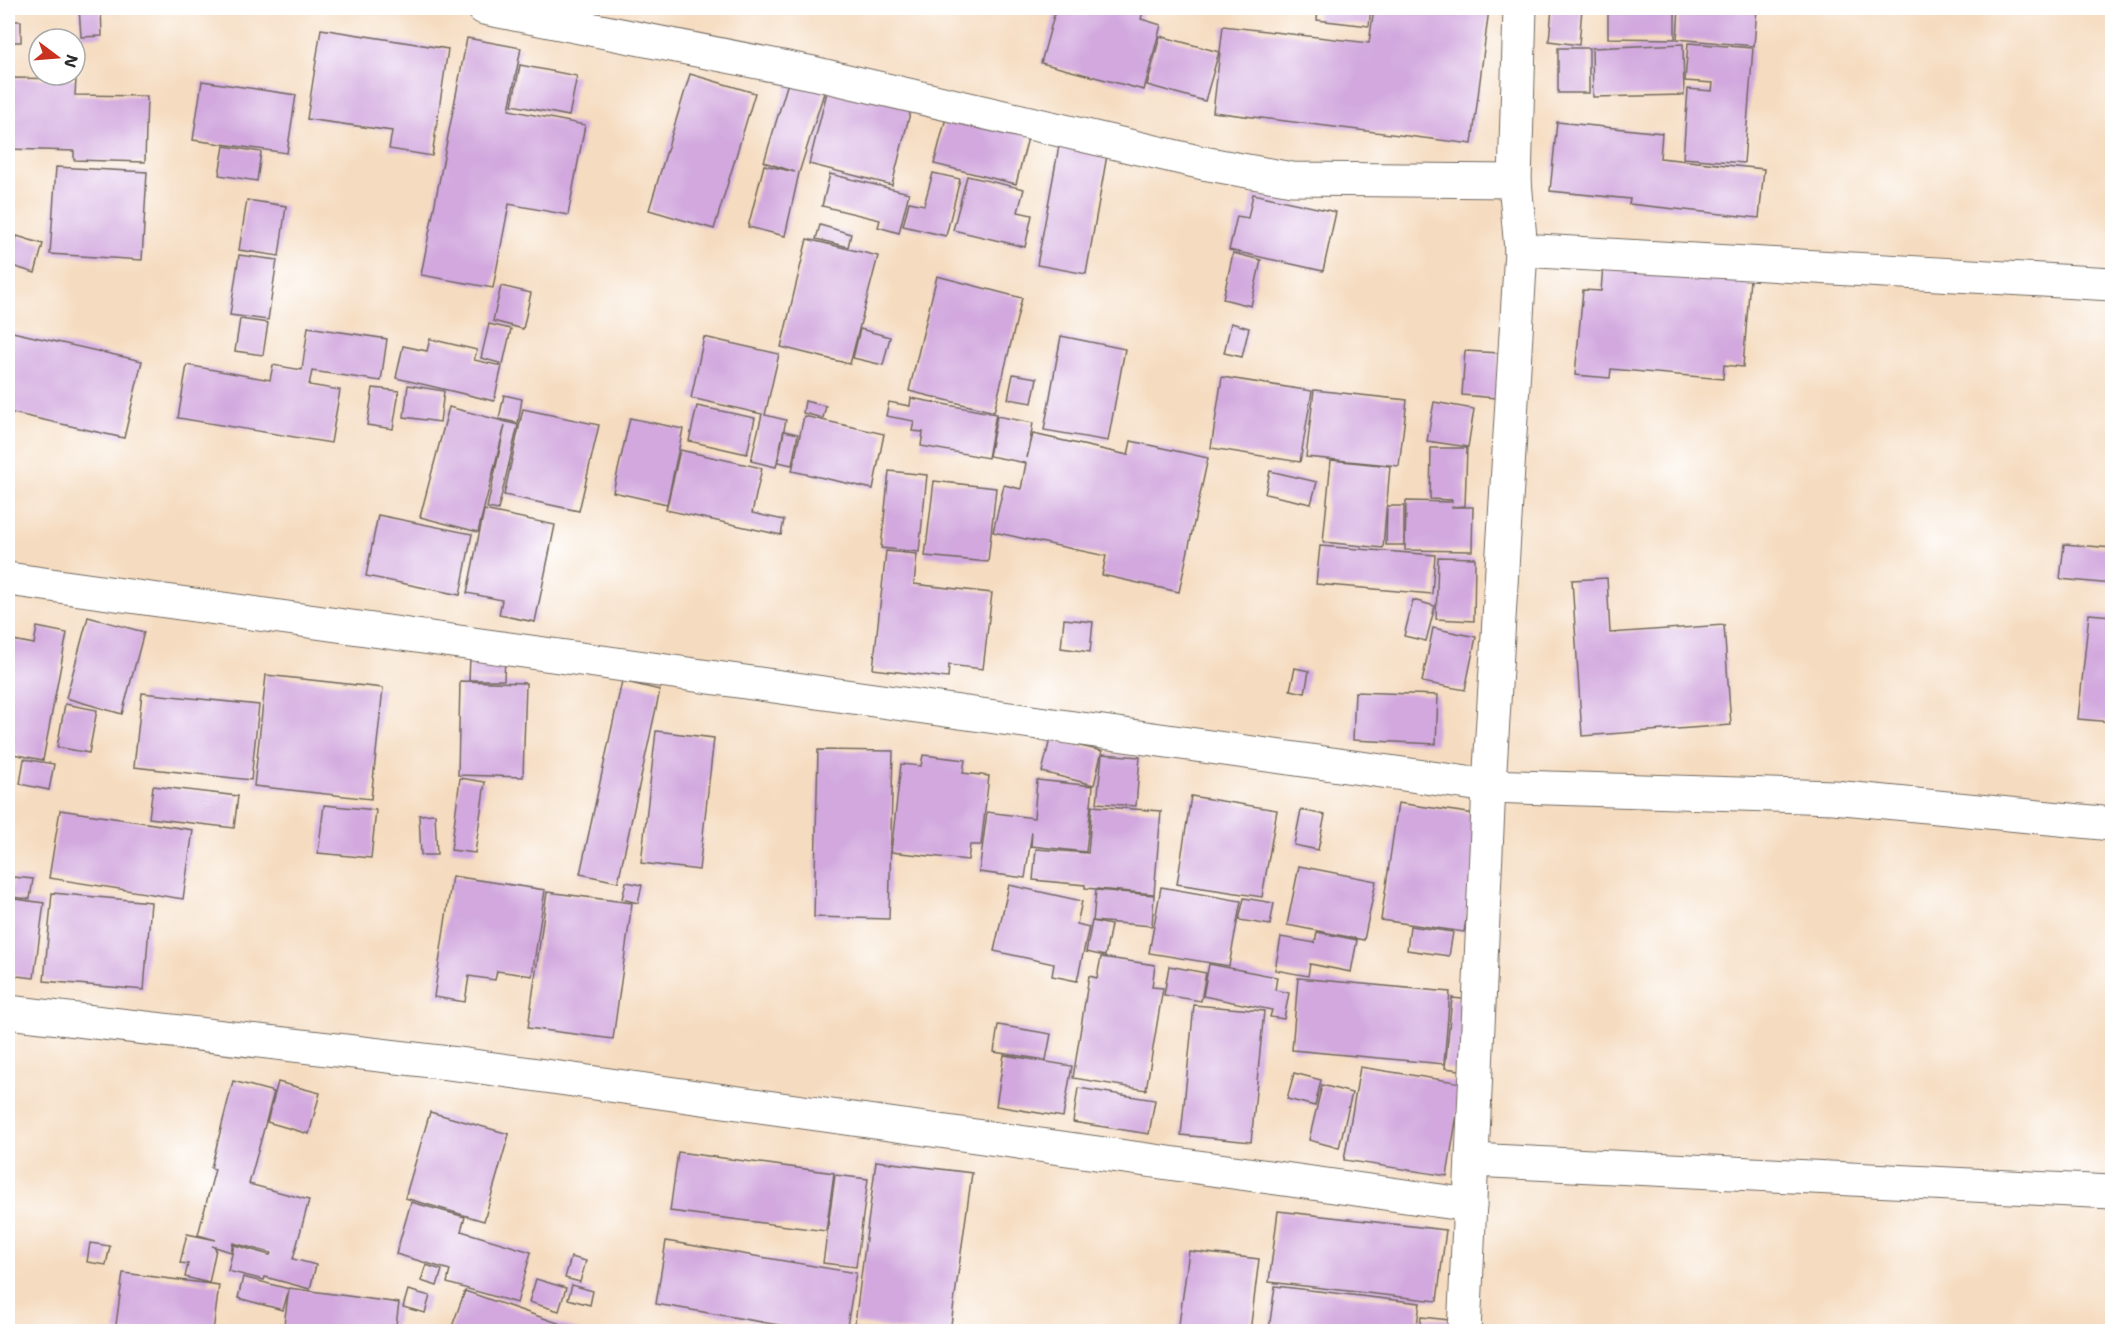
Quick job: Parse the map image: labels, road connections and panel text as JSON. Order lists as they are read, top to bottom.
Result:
{
  "north": "right"
}
